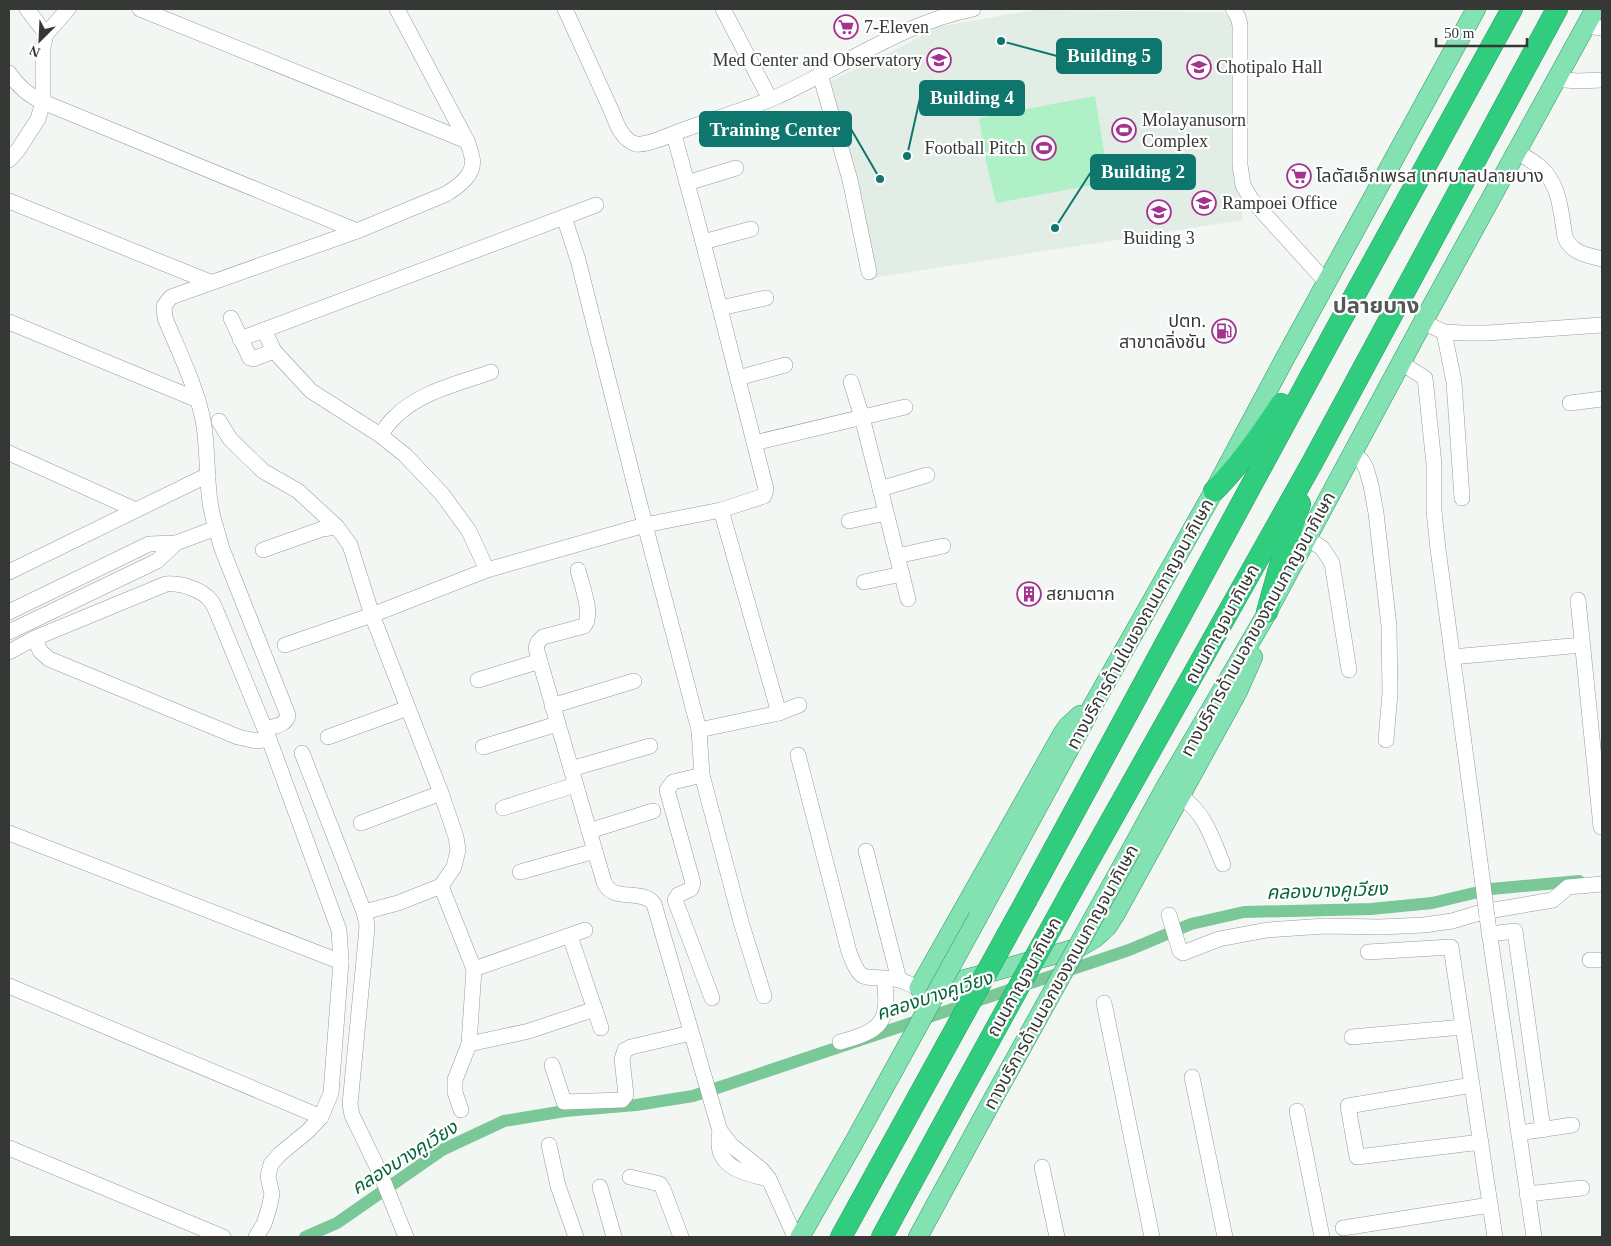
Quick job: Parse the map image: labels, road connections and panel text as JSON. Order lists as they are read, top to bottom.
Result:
{
  "streets": {
    "highway": ["ถนนกาญจนาภิเษก"],
    "main road": ["ทางบริการด้านในของถนนกาญจนาภิเษก", "ทางบริการด้านนอกของถนนกาญจนาภิเษก"]
  },
  "districts": ["ปลายบาง"],
  "water": ["คลองบางคูเวียง"],
  "places": {
    "supermarket": ["7-Eleven", "โลตัสเอ็กเพรส เทศบาลปลายบาง"],
    "other": [
      "Building 5",
      "Building 4",
      "Training Center",
      "Building 2"
    ],
    "school or university": [
      "Med Center and Observatory",
      "Chotipalo Hall",
      "Rampoei Office",
      "Buiding 3"
    ],
    "sports": ["Molayanusorn Complex", "Football Pitch"],
    "fuel station": ["ปตท. สาขาตลิ่งชัน"],
    "building": ["สยามตาก"]
  },
  "scale_bar": "50 m",
  "north": "bottom left"
}
